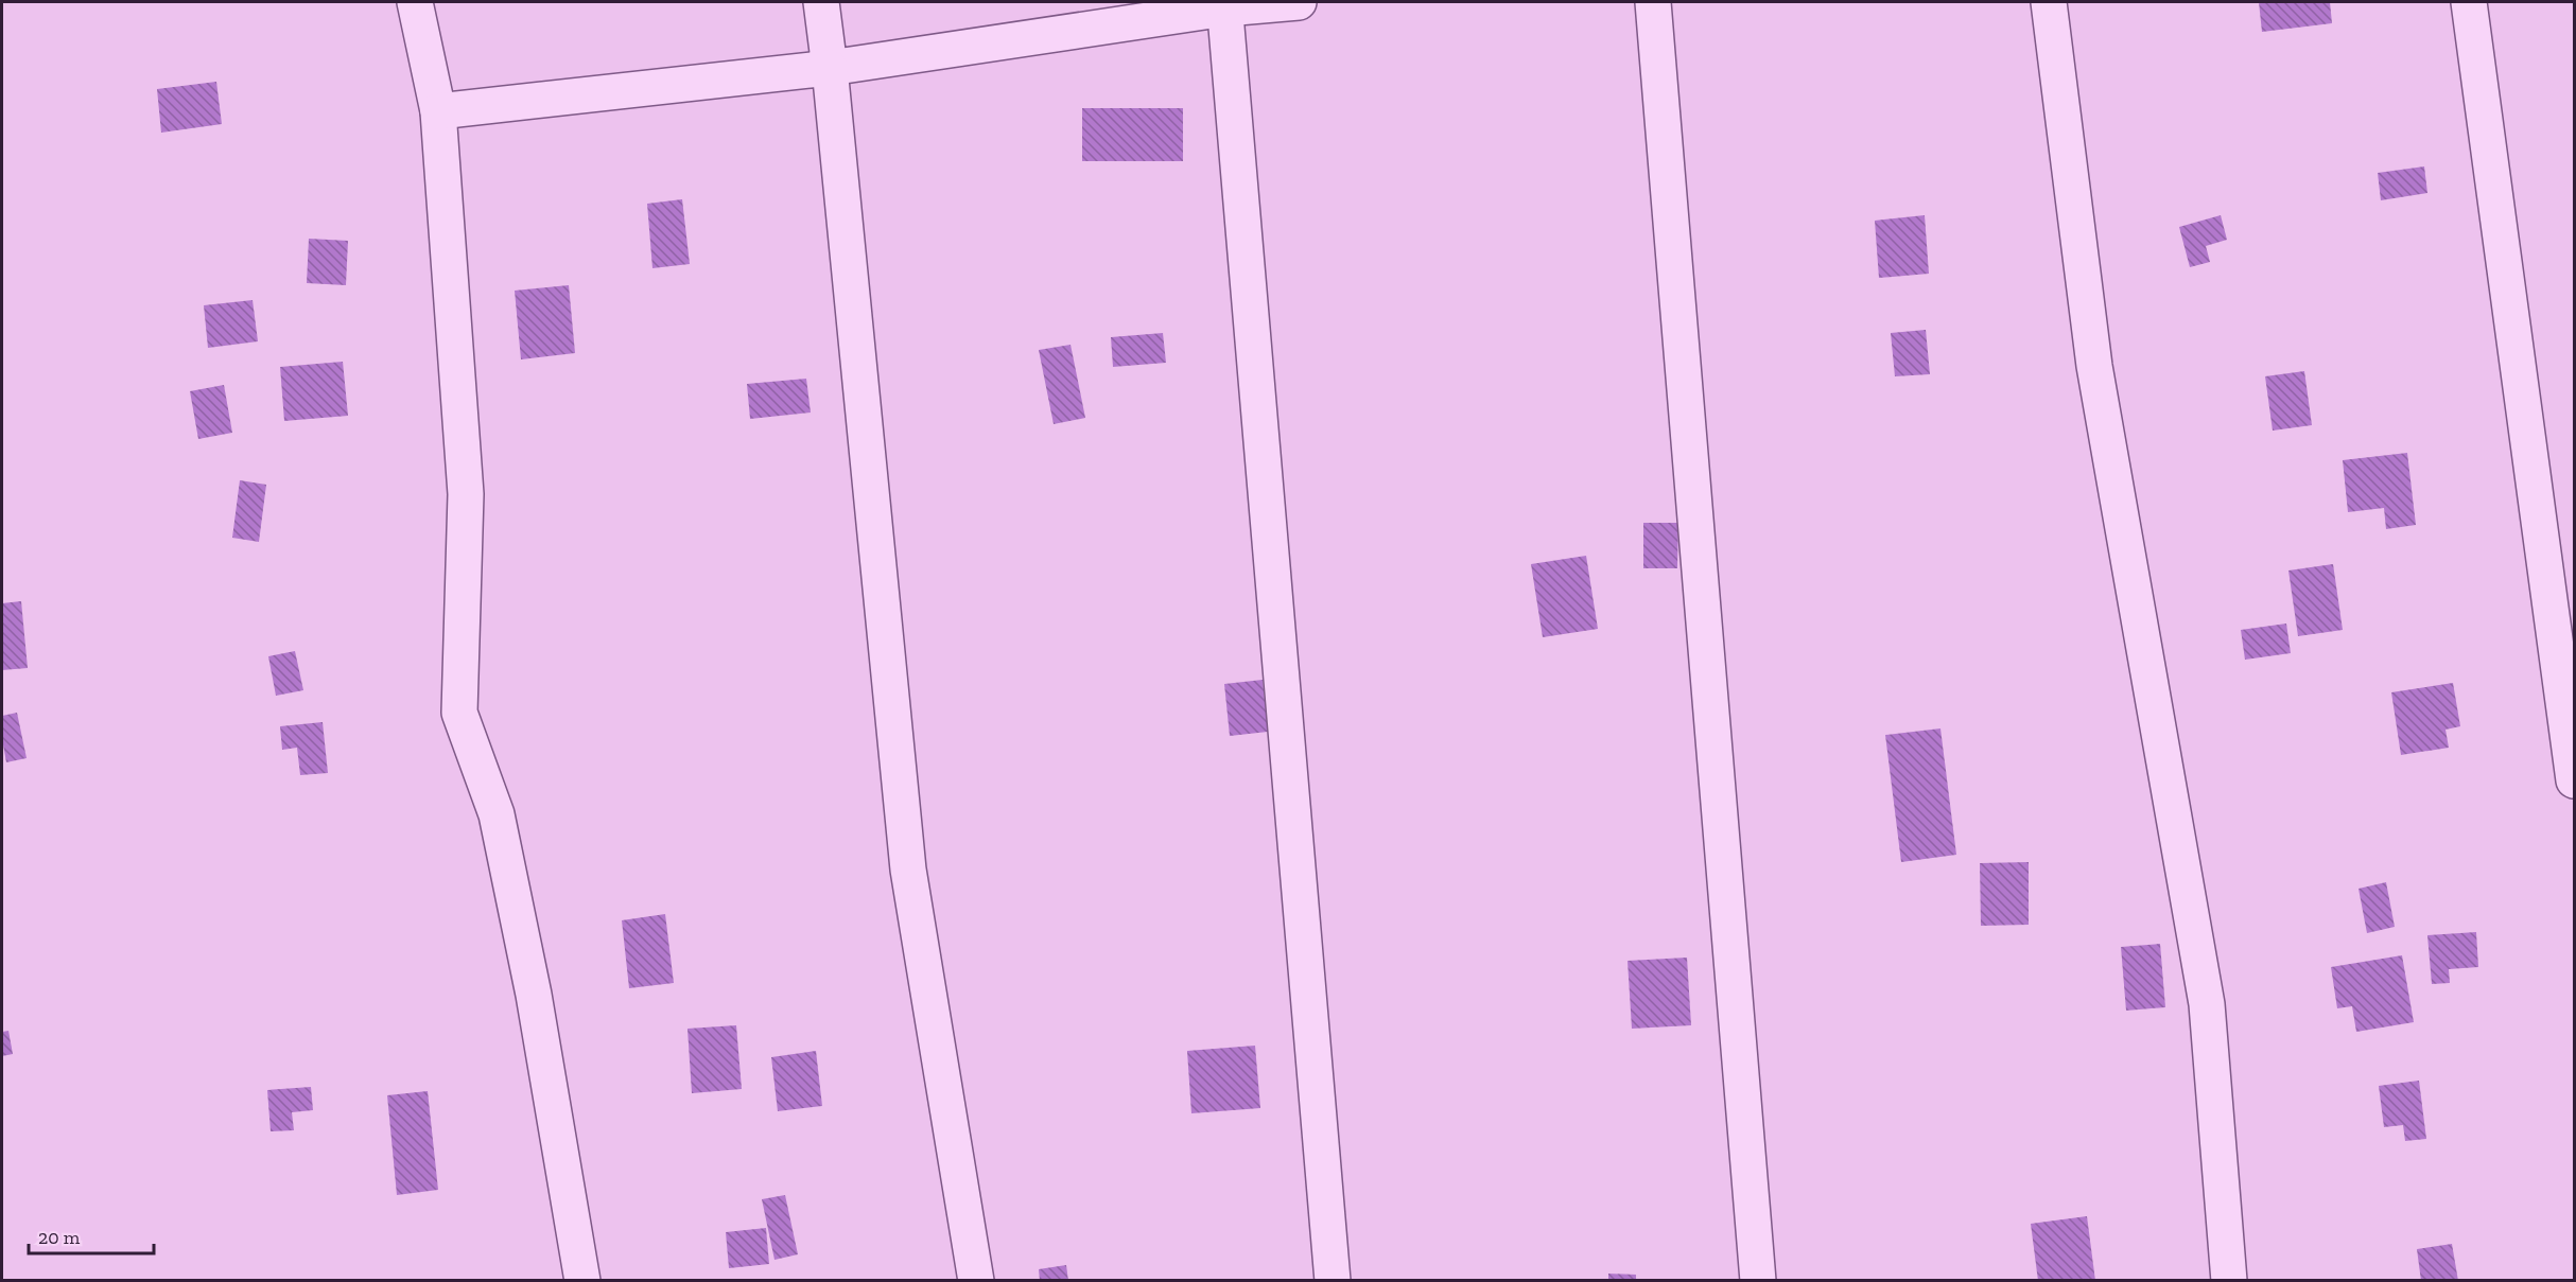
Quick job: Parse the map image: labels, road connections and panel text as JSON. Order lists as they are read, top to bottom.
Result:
{
  "scale_bar": "20 m"
}
